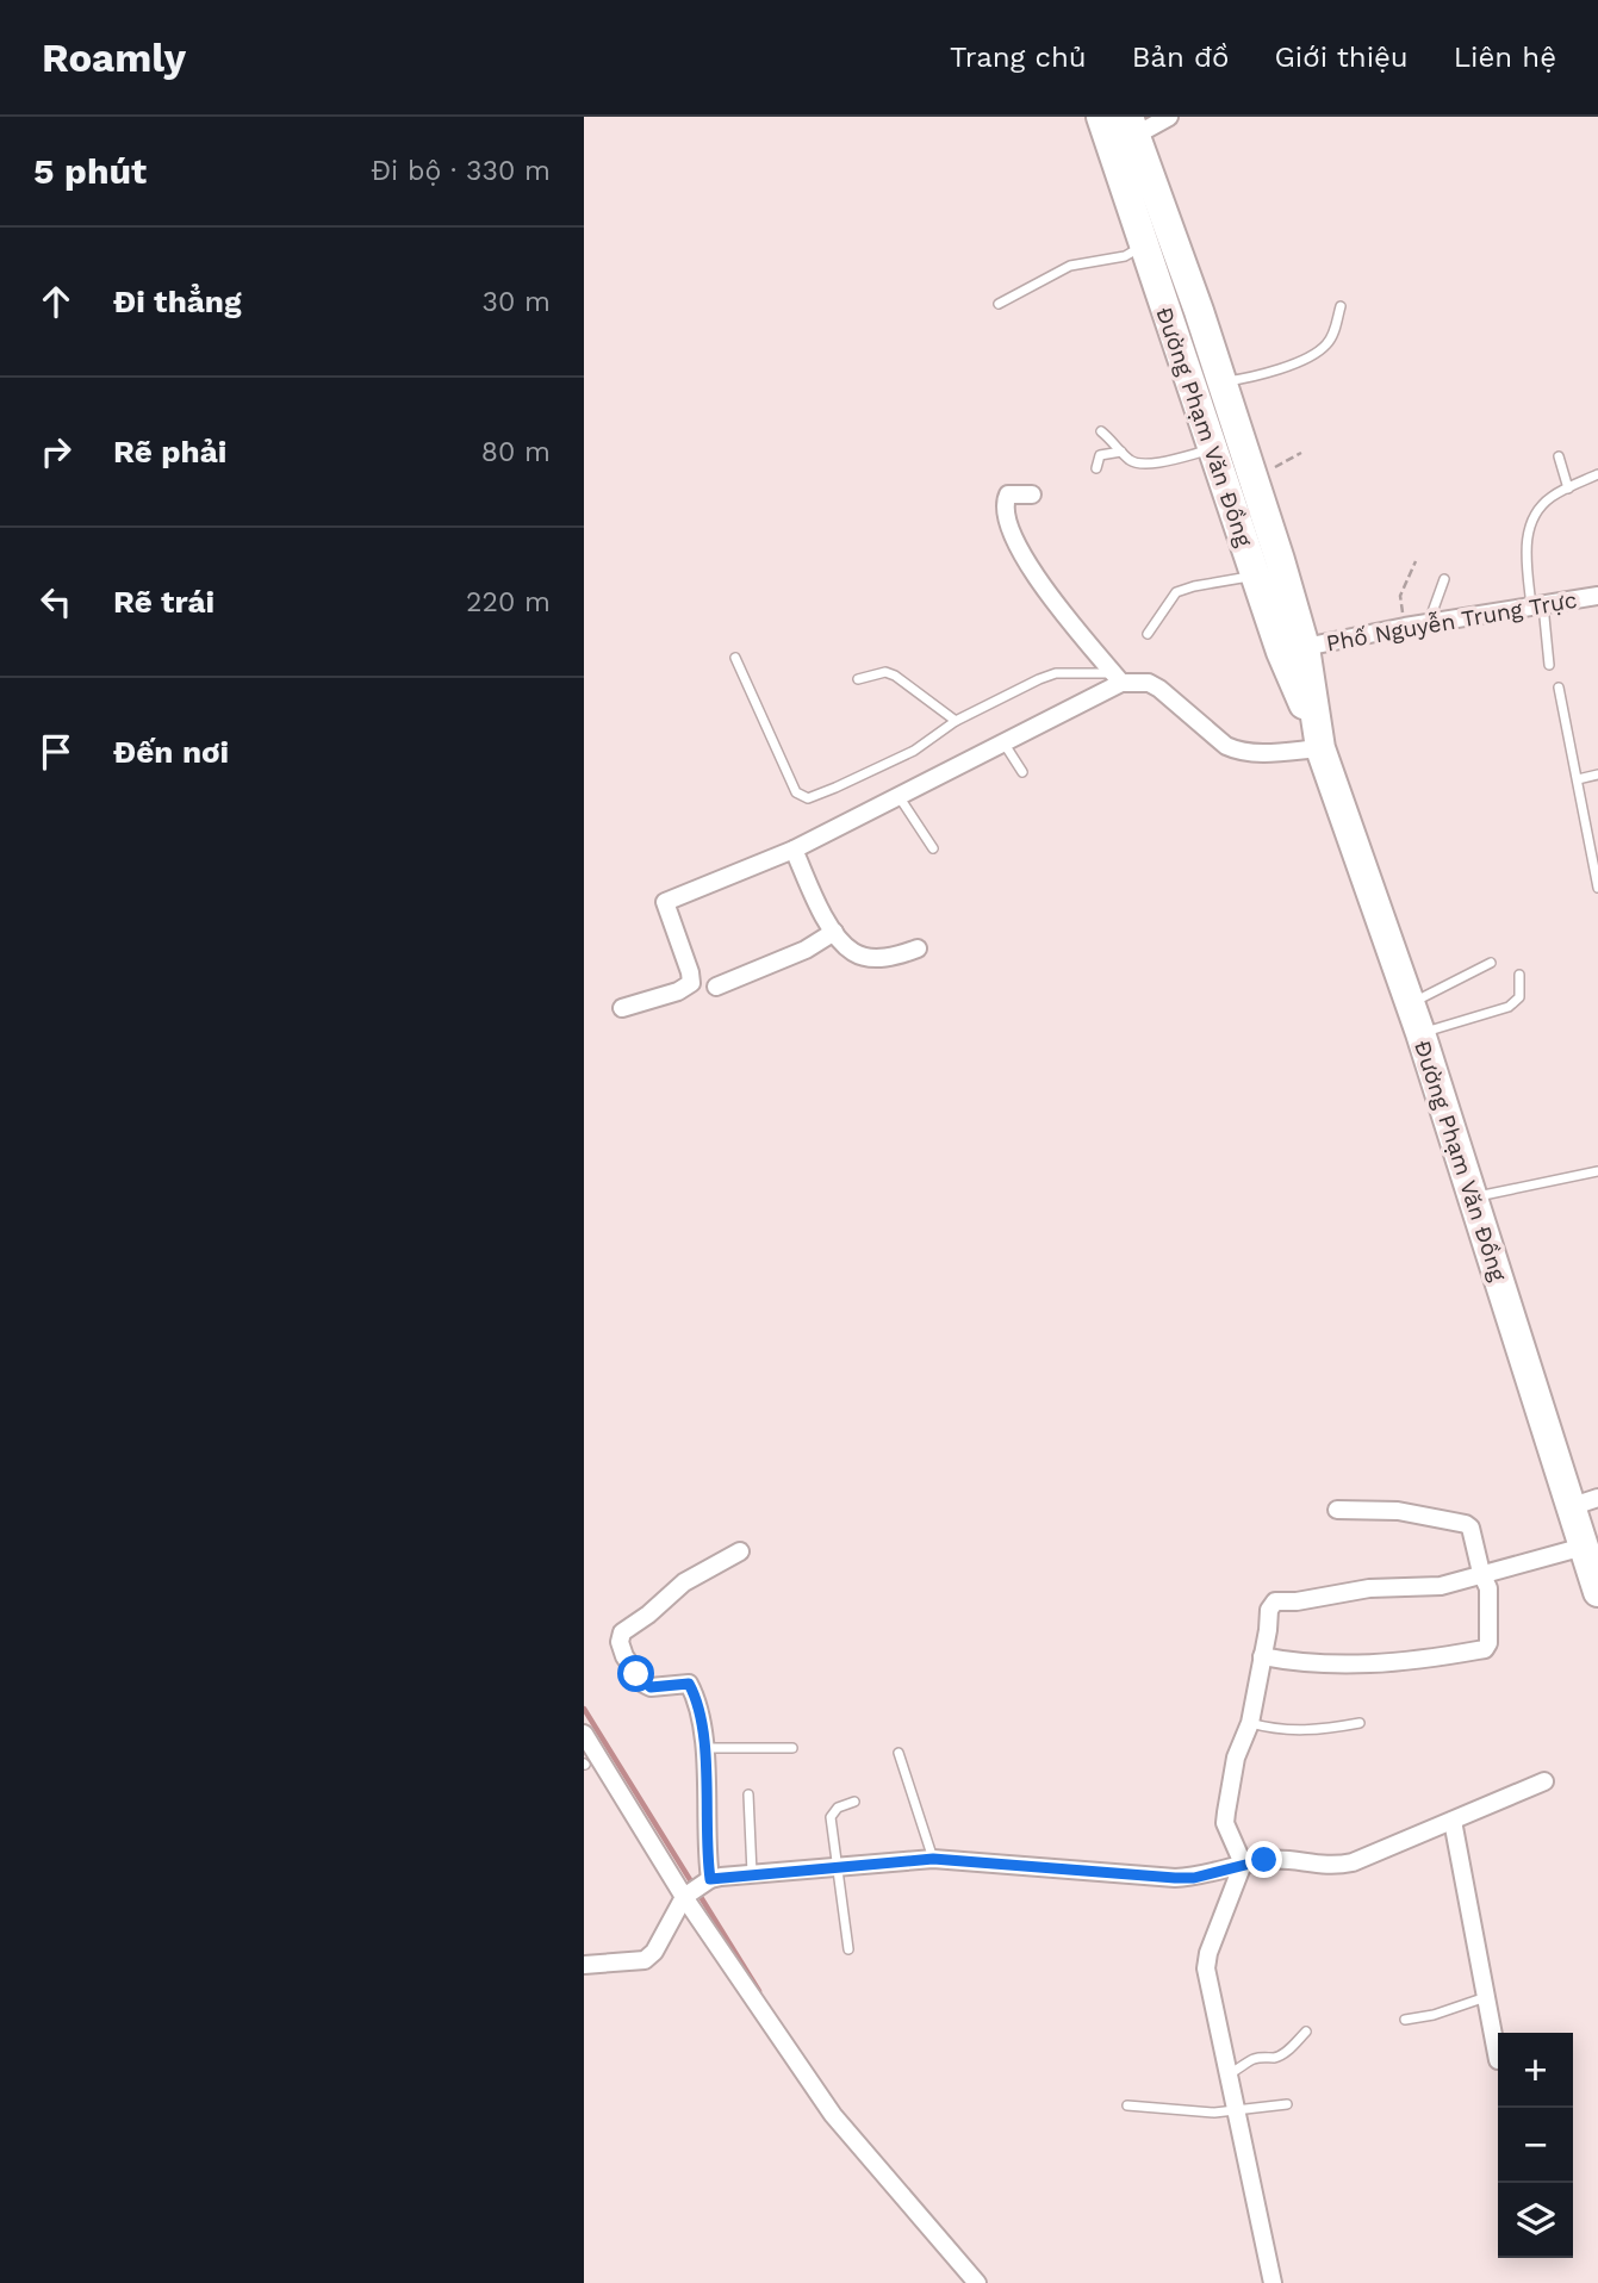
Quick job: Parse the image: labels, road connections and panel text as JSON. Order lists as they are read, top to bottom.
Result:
{
  "streets": {
    "highway": ["Đường Phạm Văn Đồng"],
    "street": ["Phố Nguyễn Trung Trực"]
  },
  "crossings": [
    ["Đường Phạm Văn Đồng", "Phố Nguyễn Trung Trực"]
  ],
  "page": {
    "header": "Roamly",
    "nav": [
      "Trang chủ",
      "Bản đồ",
      "Giới thiệu",
      "Liên hệ"
    ],
    "heading": ["5 phút", "Đi bộ · 330 m"],
    "list": [
      ["Đi thẳng", "30 m"],
      ["Rẽ phải", "80 m"],
      ["Rẽ trái", "220 m"],
      "Đến nơi"
    ],
    "map_buttons": ["+", "−"]
  }
}
